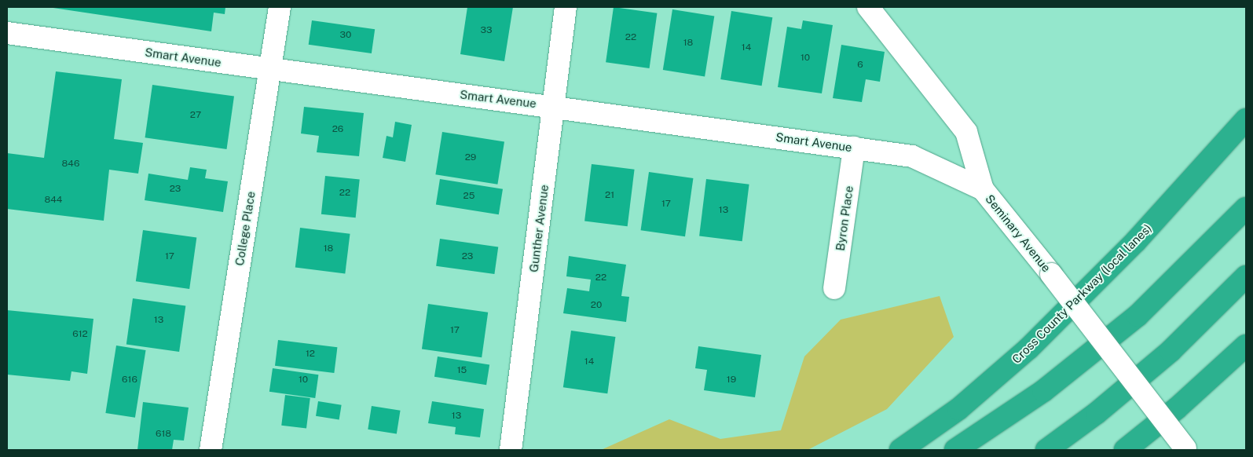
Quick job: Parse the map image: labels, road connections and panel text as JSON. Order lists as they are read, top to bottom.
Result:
{
  "streets": {
    "highway": ["Cross County Parkway (local lanes)"],
    "street": [
      "Smart Avenue",
      "Byron Place",
      "College Place",
      "Gunther Avenue",
      "Seminary Avenue"
    ]
  },
  "crossings": [
    ["Smart Avenue", "Byron Place"],
    ["Smart Avenue", "College Place"],
    ["Smart Avenue", "Gunther Avenue"],
    ["Smart Avenue", "Seminary Avenue"]
  ],
  "house_numbers": [
    "33",
    "30",
    "22",
    "18",
    "14",
    "10",
    "6",
    "27",
    "26",
    "29",
    "846",
    "23",
    "22",
    "21",
    "25",
    "844",
    "17",
    "13",
    "18",
    "17",
    "23",
    "22",
    "20",
    "13",
    "17",
    "612",
    "12",
    "14",
    "15",
    "616",
    "10",
    "19",
    "13",
    "618"
  ]
}
